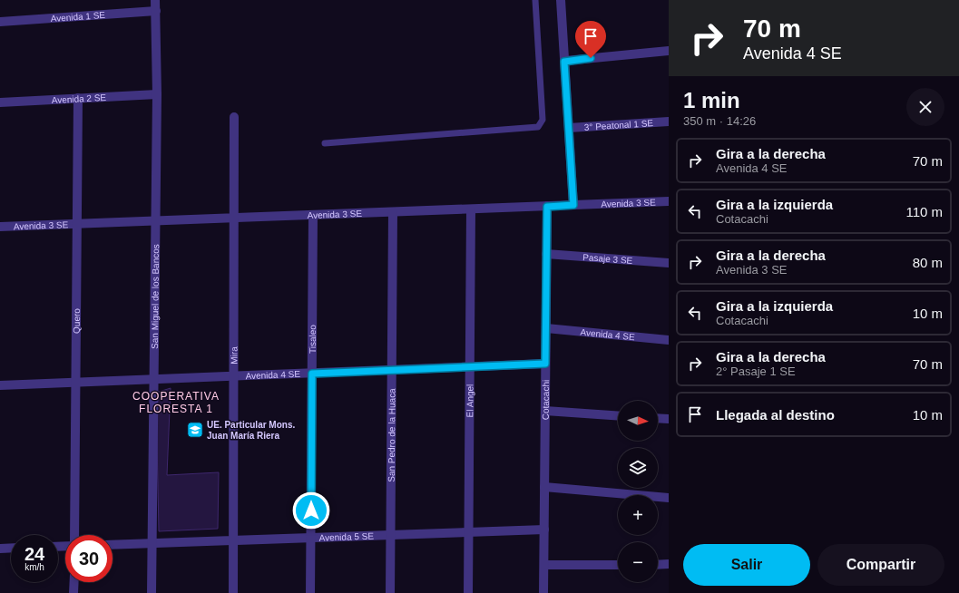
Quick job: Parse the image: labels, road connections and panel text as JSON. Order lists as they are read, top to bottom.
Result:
{
  "streets": {
    "street": [
      "Avenida 1 SE",
      "Avenida 2 SE",
      "3° Peatonal 1 SE",
      "Avenida 3 SE",
      "Pasaje 3 SE",
      "San Miguel de los Bancos",
      "Quero",
      "Avenida 4 SE",
      "Tisaleo",
      "Mira",
      "Cotacachi",
      "El Angel",
      "San Pedro de la Huaca",
      "Avenida 5 SE"
    ]
  },
  "crossings": [
    ["Avenida 1 SE", "San Miguel de los Bancos"],
    ["Avenida 2 SE", "San Miguel de los Bancos"],
    ["Avenida 2 SE", "Quero"],
    ["Avenida 3 SE", "San Miguel de los Bancos"],
    ["Avenida 3 SE", "Quero"],
    ["Avenida 3 SE", "Tisaleo"],
    ["Avenida 3 SE", "Mira"],
    ["Avenida 3 SE", "Cotacachi"],
    ["Avenida 3 SE", "El Angel"],
    ["Avenida 3 SE", "San Pedro de la Huaca"],
    ["Pasaje 3 SE", "Cotacachi"],
    ["San Miguel de los Bancos", "Avenida 4 SE"],
    ["San Miguel de los Bancos", "Avenida 5 SE"],
    ["Quero", "Avenida 4 SE"],
    ["Avenida 4 SE", "Tisaleo"],
    ["Avenida 4 SE", "Mira"],
    ["Avenida 4 SE", "Cotacachi"],
    ["Avenida 4 SE", "El Angel"],
    ["Avenida 4 SE", "San Pedro de la Huaca"],
    ["Tisaleo", "Avenida 5 SE"],
    ["Mira", "Avenida 5 SE"],
    ["Cotacachi", "Avenida 5 SE"],
    ["El Angel", "Avenida 5 SE"],
    ["San Pedro de la Huaca", "Avenida 5 SE"]
  ],
  "districts": ["COOPERATIVA FLORESTA 1"],
  "places": {
    "school or university": ["UE. Particular Mons. Juan María Riera"]
  },
  "north": "right",
  "page": {
    "turn": ["70 m", "Avenida 4 SE"],
    "heading": ["1 min", "350 m · 14:26"],
    "list": [
      {
        "name": "Gira a la derecha",
        "note": "Avenida 4 SE",
        "value": "70 m"
      },
      {
        "name": "Gira a la izquierda",
        "note": "Cotacachi",
        "value": "110 m"
      },
      {
        "name": "Gira a la derecha",
        "note": "Avenida 3 SE",
        "value": "80 m"
      },
      {
        "name": "Gira a la izquierda",
        "note": "Cotacachi",
        "value": "10 m"
      },
      {
        "name": "Gira a la derecha",
        "note": "2° Pasaje 1 SE",
        "value": "70 m"
      },
      {
        "name": "Llegada al destino",
        "value": "10 m"
      }
    ],
    "map_buttons": ["+", "−"],
    "speed": "24 km/h",
    "limit": "30",
    "buttons": ["Salir", "Compartir"]
  }
}
